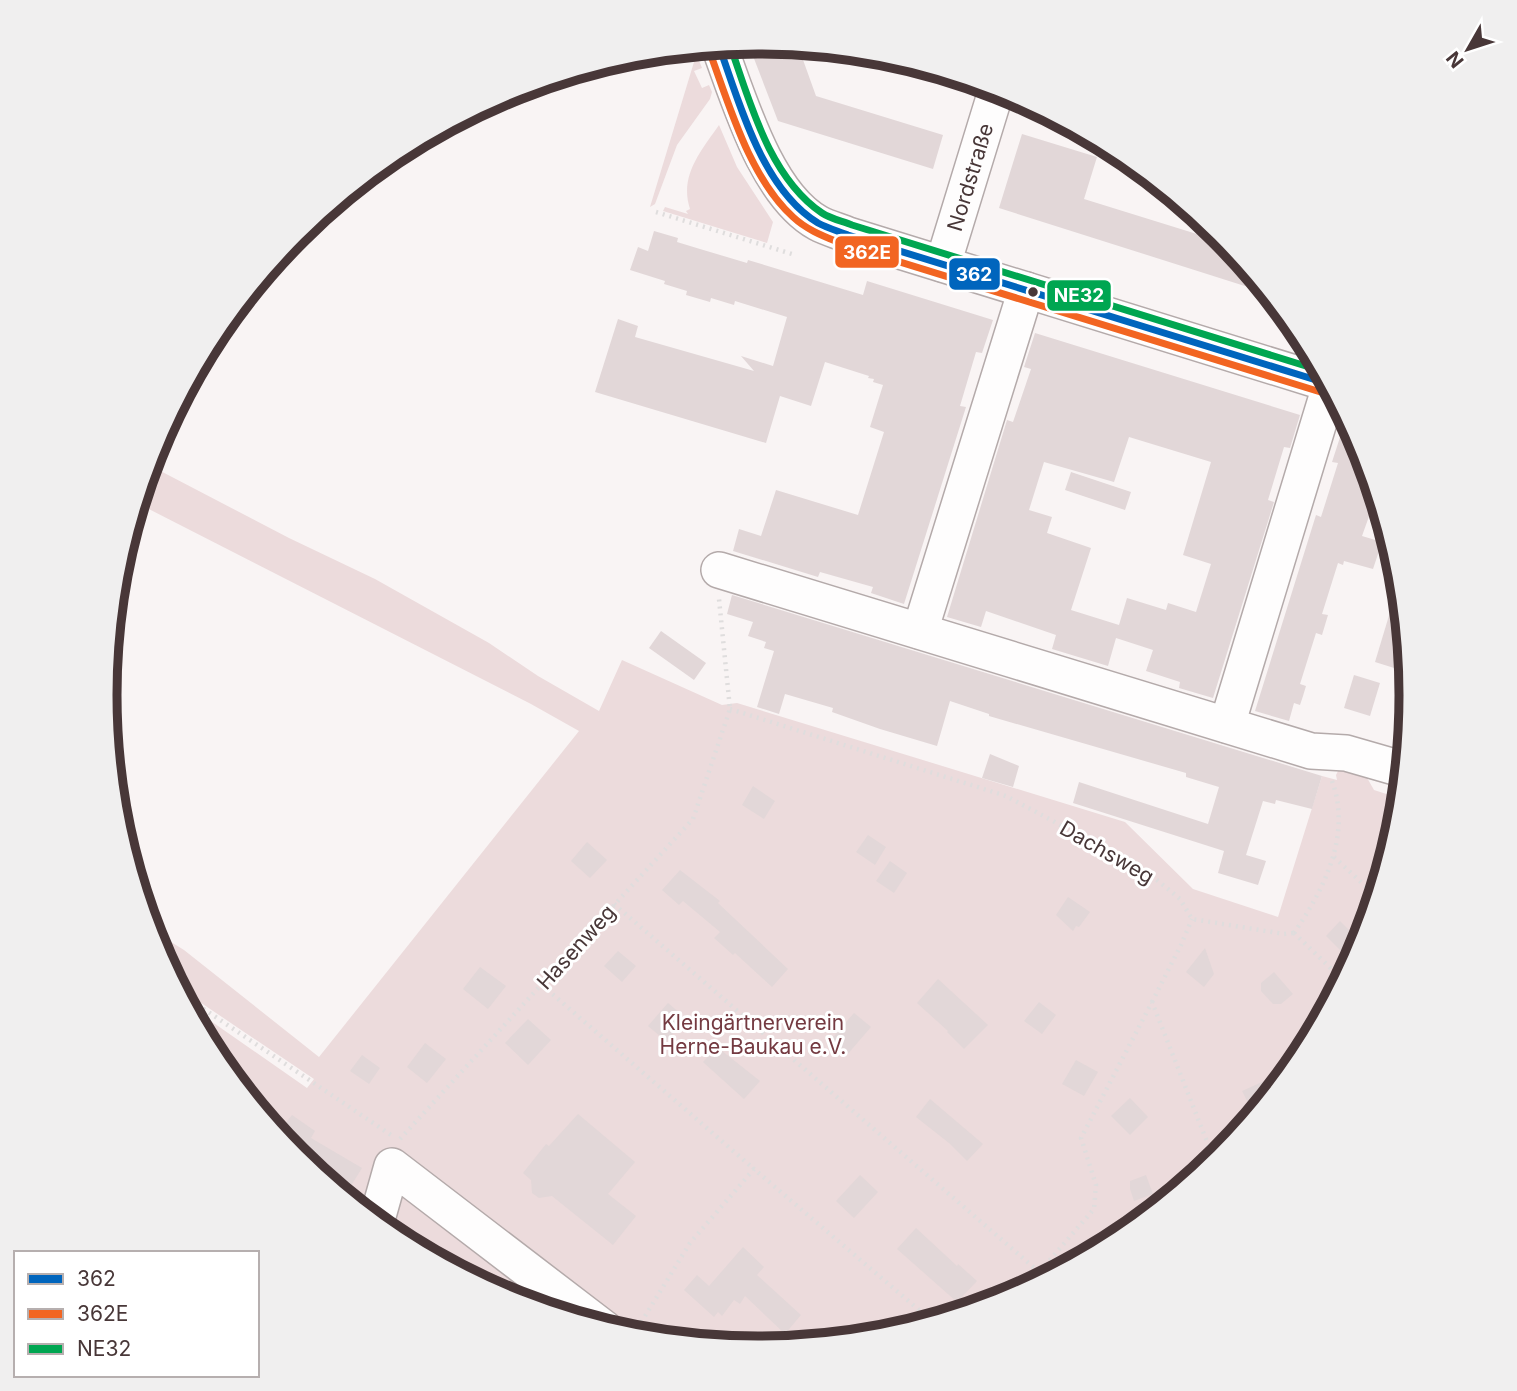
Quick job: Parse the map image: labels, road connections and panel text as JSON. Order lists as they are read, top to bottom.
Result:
{
  "streets": {
    "street": ["Nordstraße"],
    "path": ["Dachsweg", "Hasenweg"]
  },
  "crossings": [
    ["Dachsweg", "Hasenweg"]
  ],
  "parks": ["Kleingärtnerverein Herne-Baukau e.V."],
  "lines": ["transit line NE32", "transit line 362", "transit line 362E"],
  "legend": ["362", "362E", "NE32"],
  "north": "bottom left"
}
